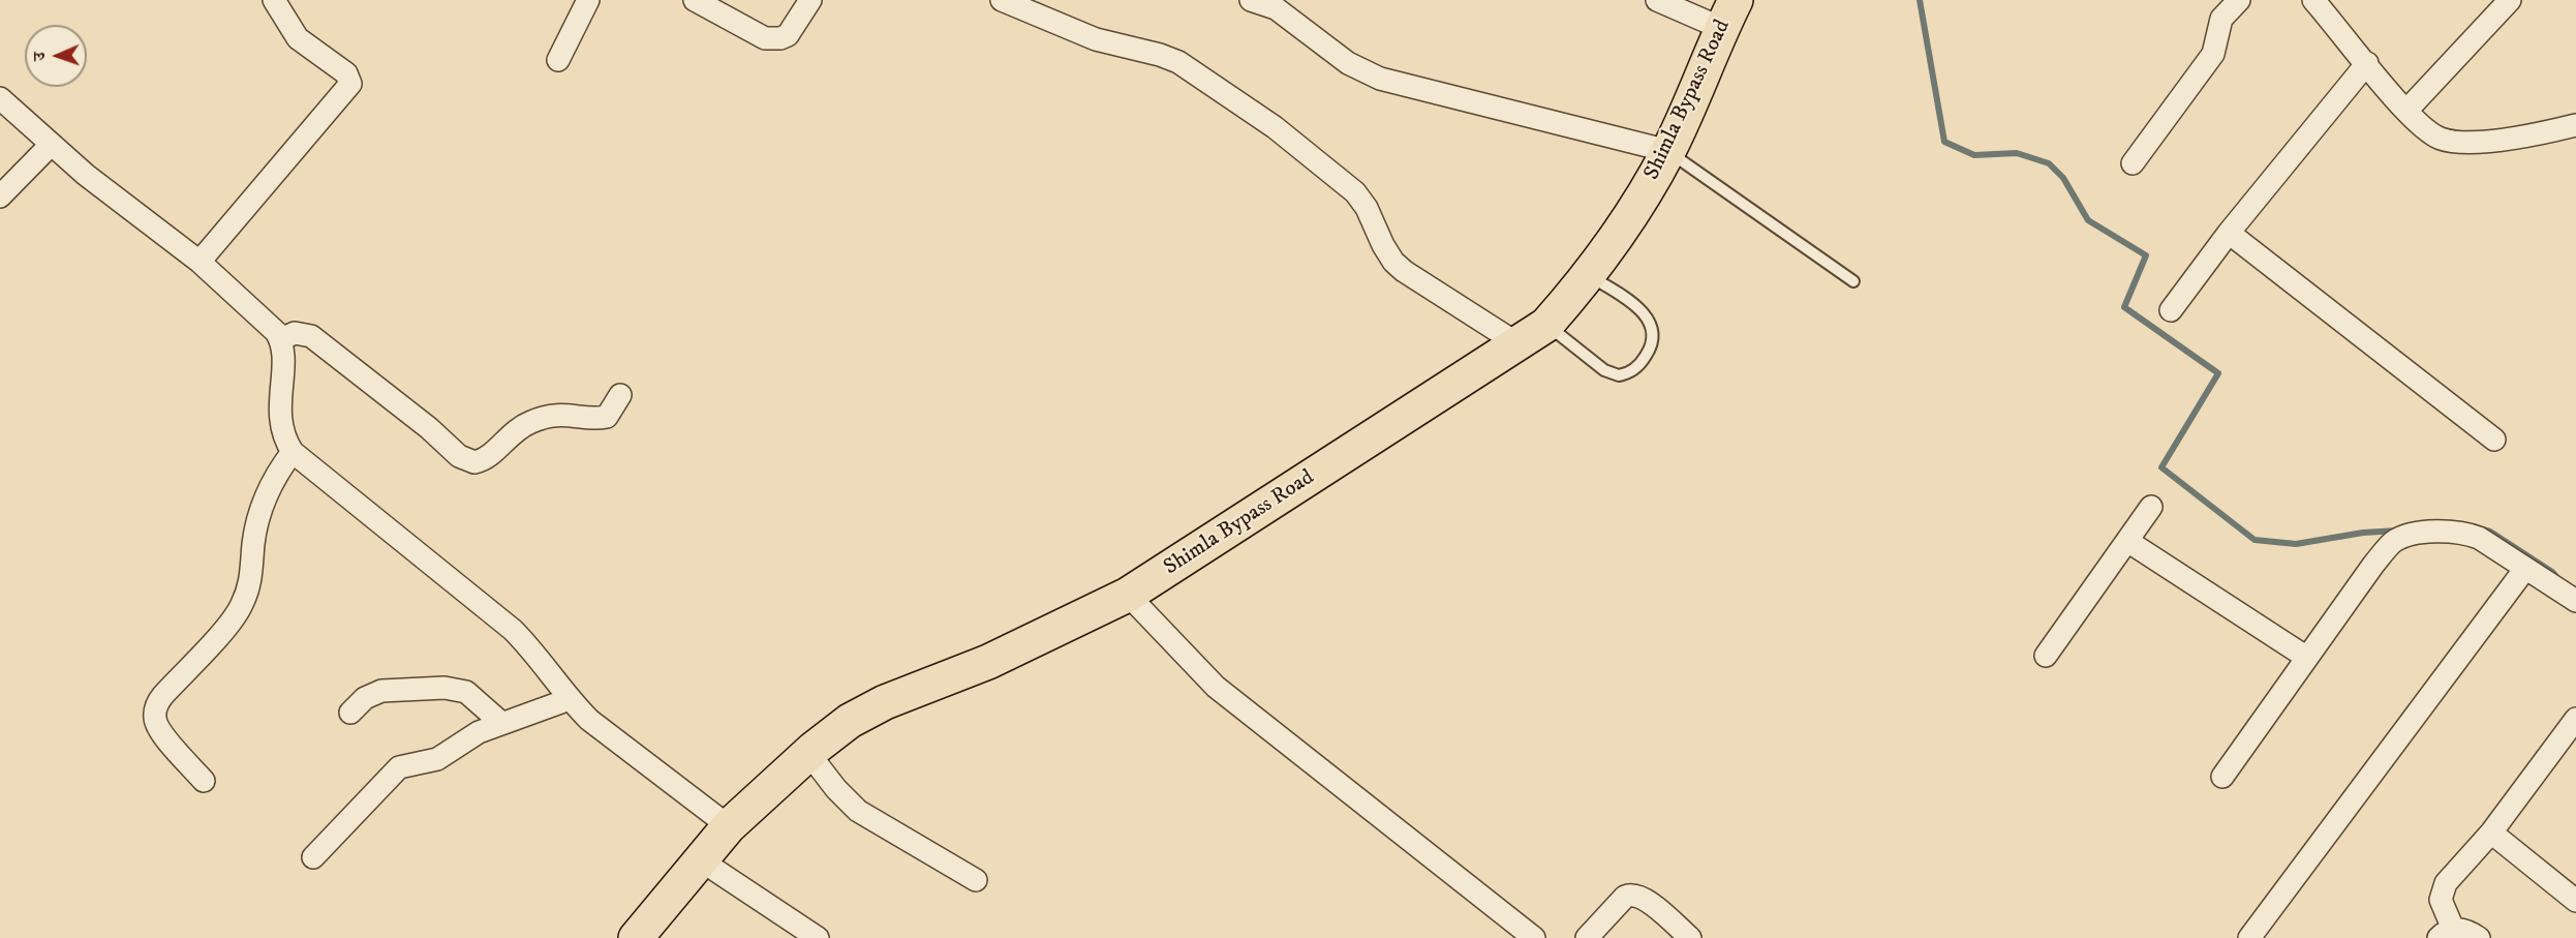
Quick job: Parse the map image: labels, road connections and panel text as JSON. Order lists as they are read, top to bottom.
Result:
{
  "streets": {
    "highway": ["Shimla Bypass Road"]
  },
  "north": "left"
}
